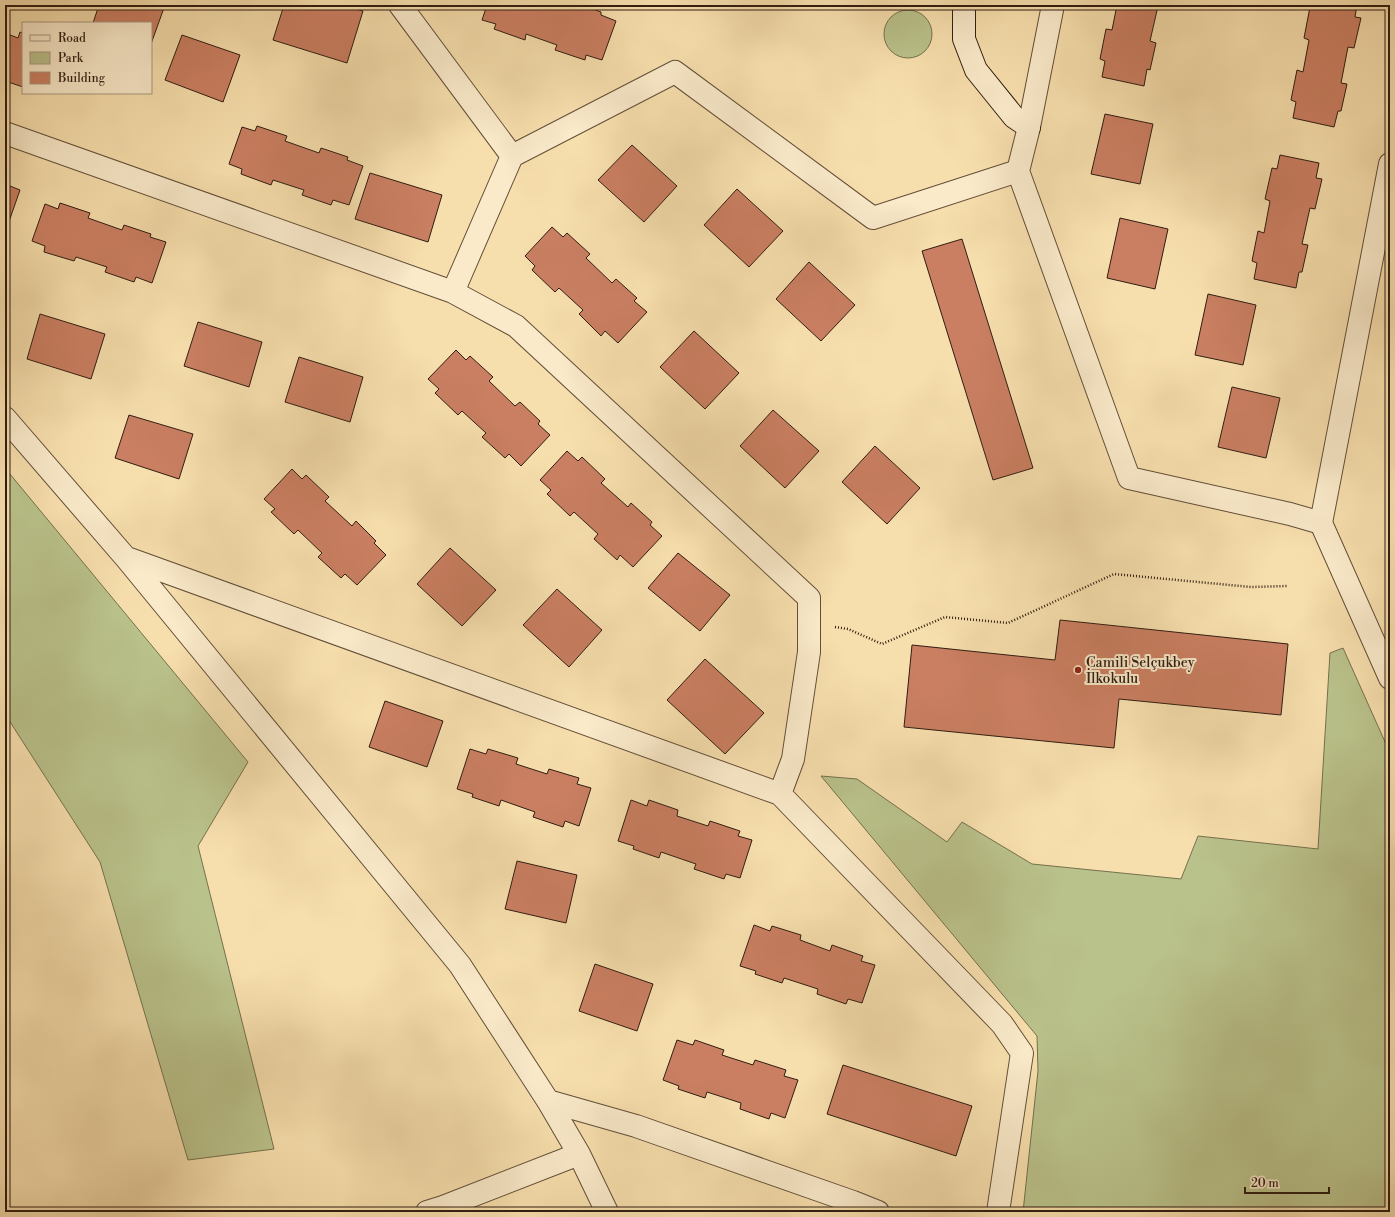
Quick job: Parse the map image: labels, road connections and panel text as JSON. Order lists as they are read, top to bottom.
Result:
{
  "places": ["Camili Selçukbey İlkokulu"],
  "legend": ["Road", "Park", "Building"],
  "scale_bar": "20 m"
}
